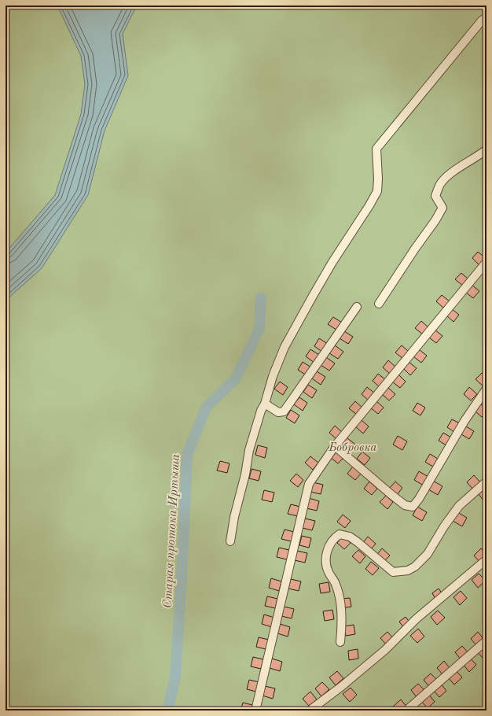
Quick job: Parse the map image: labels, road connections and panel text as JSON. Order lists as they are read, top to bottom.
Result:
{
  "water": ["Старая протока Иртыша"],
  "parks": ["Бобровка"]
}
